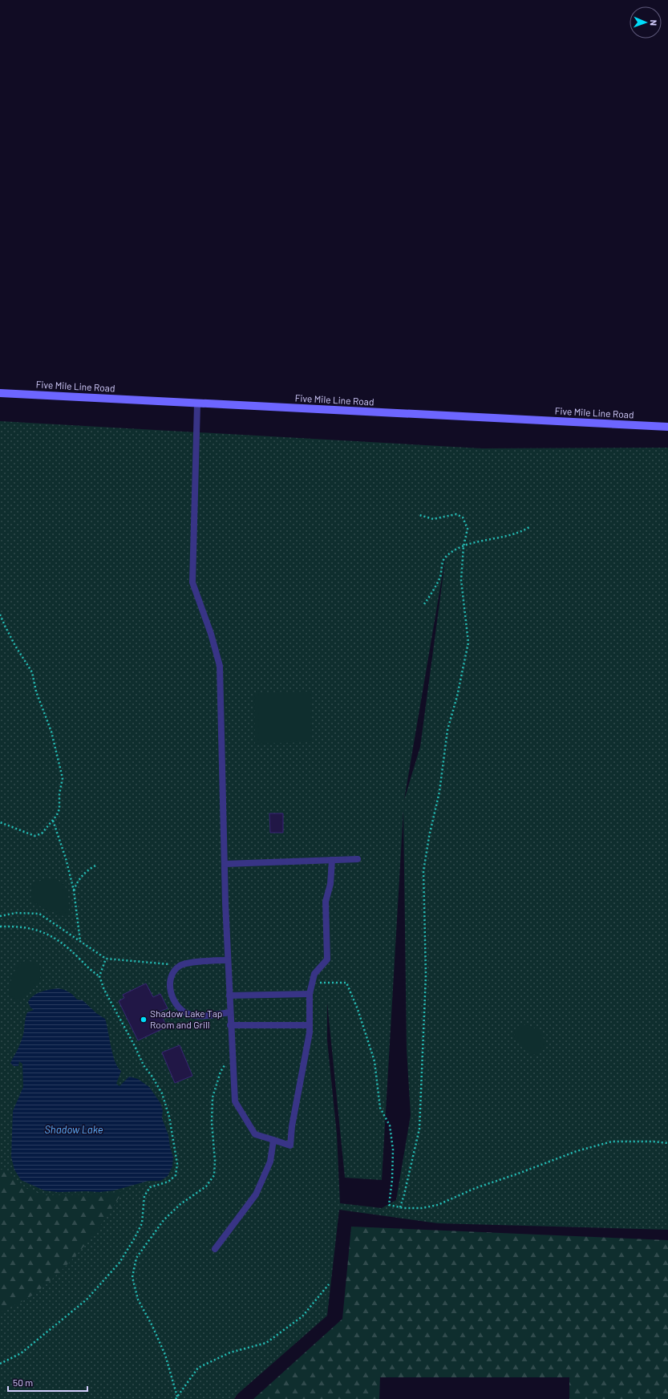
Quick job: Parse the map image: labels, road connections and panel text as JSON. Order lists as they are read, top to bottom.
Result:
{
  "streets": {
    "main road": ["Five Mile Line Road"]
  },
  "water": ["Shadow Lake"],
  "places": ["Shadow Lake Tap Room and Grill"],
  "scale_bar": "50 m",
  "north": "right"
}
